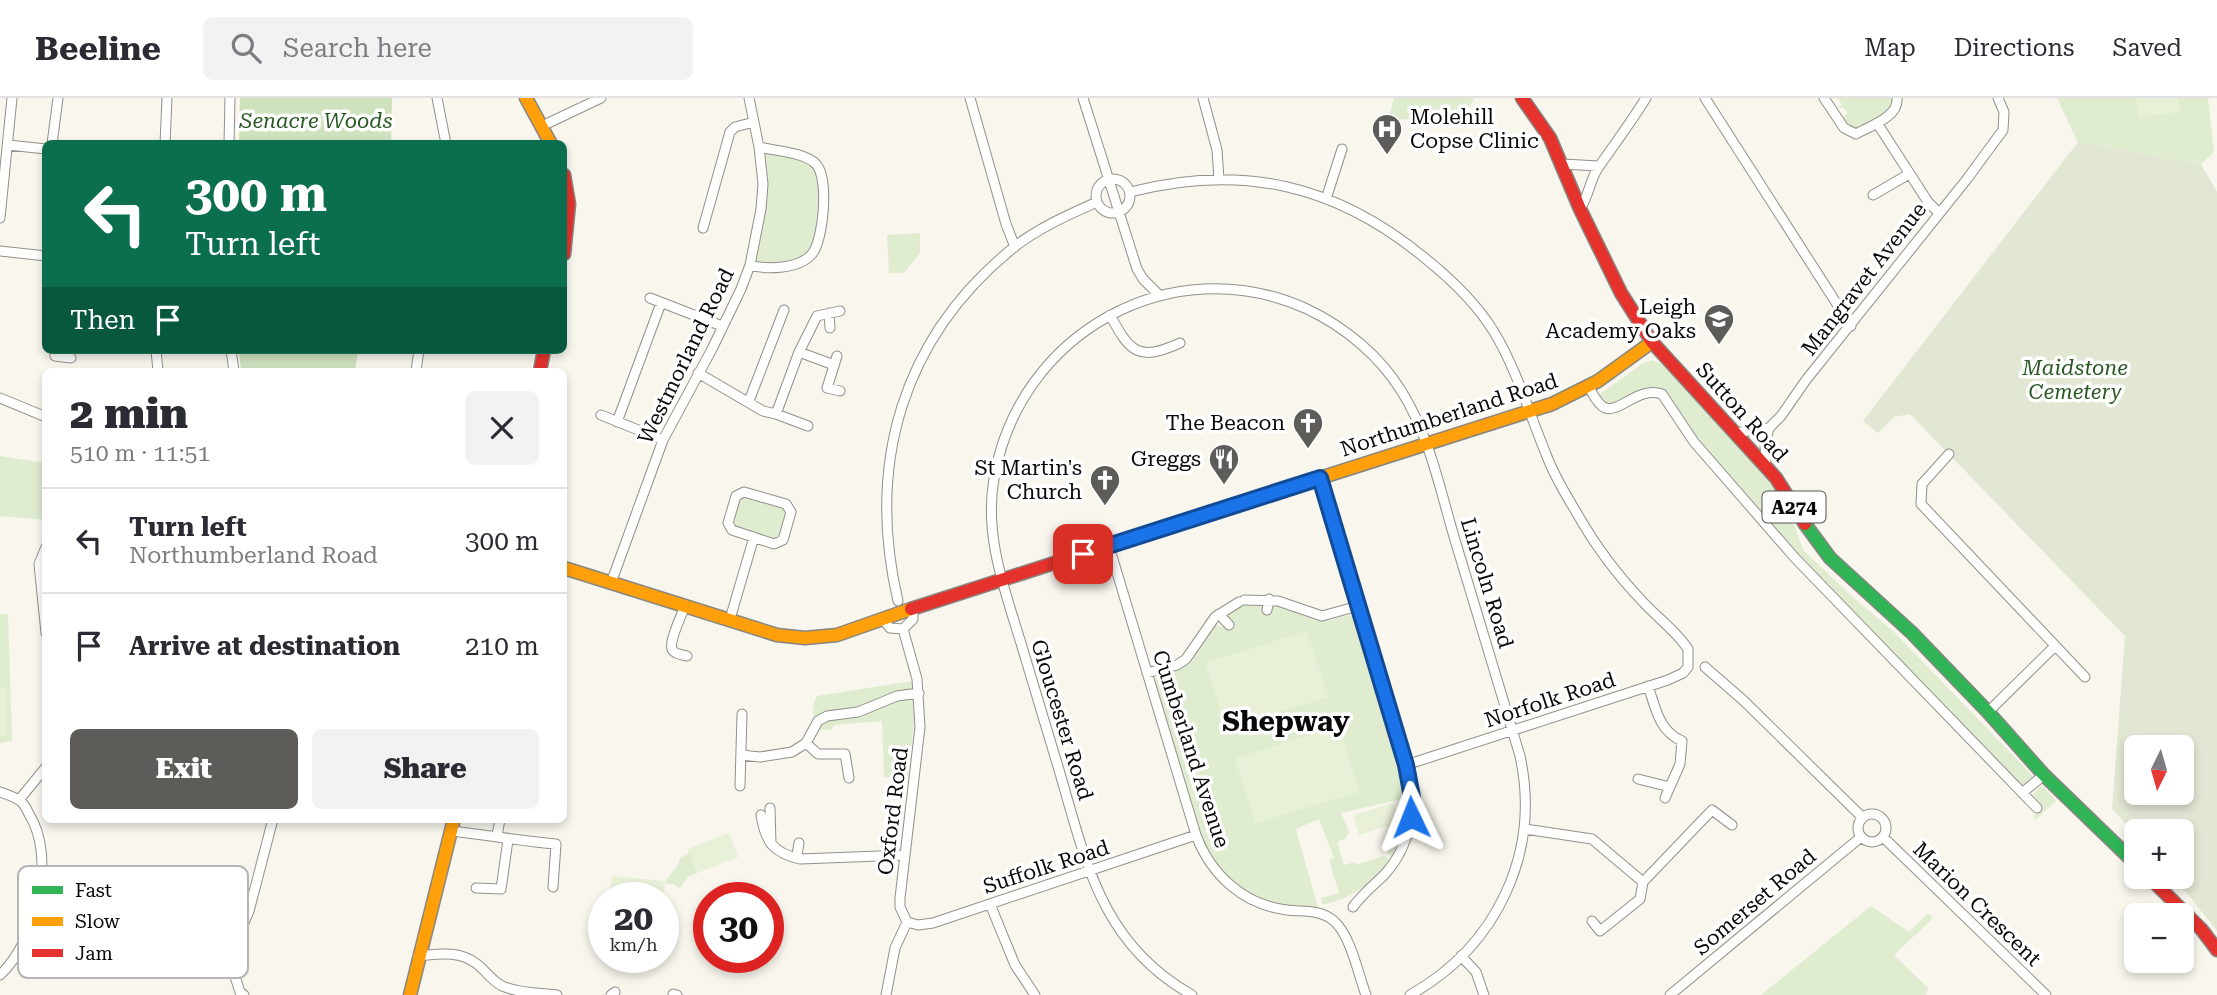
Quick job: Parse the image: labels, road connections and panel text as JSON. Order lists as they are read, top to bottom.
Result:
{
  "streets": {
    "street": [
      "Mangravet Avenue",
      "Westmorland Road",
      "Sutton Road",
      "Northumberland Road",
      "A274",
      "Lincoln Road",
      "Norfolk Road",
      "Gloucester Road",
      "Cumberland Avenue",
      "Oxford Road",
      "Suffolk Road",
      "Somerset Road",
      "Marion Crescent"
    ]
  },
  "crossings": [
    ["Westmorland Road", "Northumberland Road"],
    ["Sutton Road", "Northumberland Road"],
    ["Northumberland Road", "Lincoln Road"],
    ["Northumberland Road", "Norfolk Road"],
    ["Northumberland Road", "Gloucester Road"],
    ["Northumberland Road", "Cumberland Avenue"],
    ["Lincoln Road", "Norfolk Road"],
    ["Lincoln Road", "Gloucester Road"],
    ["Gloucester Road", "Suffolk Road"],
    ["Cumberland Avenue", "Suffolk Road"],
    ["Oxford Road", "Suffolk Road"],
    ["Somerset Road", "Marion Crescent"]
  ],
  "districts": ["Shepway"],
  "parks": ["Senacre Woods", "Maidstone Cemetery"],
  "places": {
    "hospital": ["Molehill Copse Clinic"],
    "school or university": ["Leigh Academy Oaks"],
    "church": ["The Beacon", "St Martin's Church"],
    "restaurant": ["Greggs"]
  },
  "legend": ["Fast", "Slow", "Jam"],
  "north": "bottom",
  "page": {
    "header": "Beeline",
    "search": "Search here",
    "nav": ["Map", "Directions", "Saved"],
    "turn": ["300 m", "Turn left"],
    "then": "Then",
    "heading": ["2 min", "510 m · 11:51"],
    "list": [
      {
        "name": "Turn left",
        "note": "Northumberland Road",
        "value": "300 m"
      },
      {
        "name": "Arrive at destination",
        "value": "210 m"
      }
    ],
    "buttons": ["Exit", "Share"],
    "map_buttons": ["+", "−"],
    "speed": "20 km/h",
    "limit": "30"
  }
}
